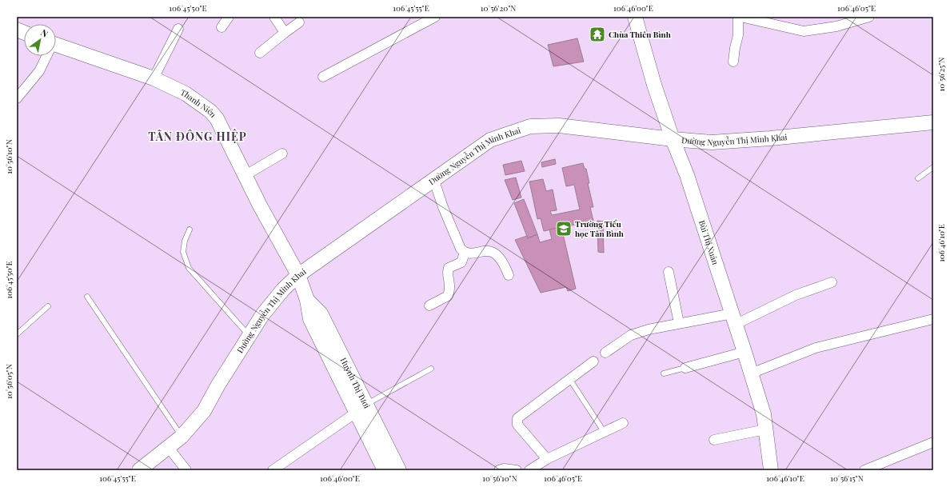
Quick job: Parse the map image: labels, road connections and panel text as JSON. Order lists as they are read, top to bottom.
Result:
{
  "streets": {
    "main road": [
      "Thanh Niên",
      "Đường Nguyễn Thị Minh Khai",
      "Bùi Thị Xuân",
      "Huỳnh Thị Tươi"
    ]
  },
  "crossings": [
    ["Thanh Niên", "Đường Nguyễn Thị Minh Khai"],
    ["Thanh Niên", "Huỳnh Thị Tươi"],
    ["Đường Nguyễn Thị Minh Khai", "Bùi Thị Xuân"],
    ["Đường Nguyễn Thị Minh Khai", "Huỳnh Thị Tươi"]
  ],
  "districts": ["TÂN ĐÔNG HIỆP"],
  "places": {
    "temple": ["Chùa Thiên Bình"],
    "school or university": ["Trường Tiểu học Tân Bình"]
  },
  "north": "top right",
  "coordinates": [
    "106°45'50\"E",
    "106°45'55\"E",
    "10°56'20\"N",
    "106°46'00\"E",
    "106°46'05\"E",
    "10°56'25\"N",
    "10°56'10\"N",
    "106°46'10\"E",
    "10°56'05\"N",
    "10°56'15\"N"
  ]
}
